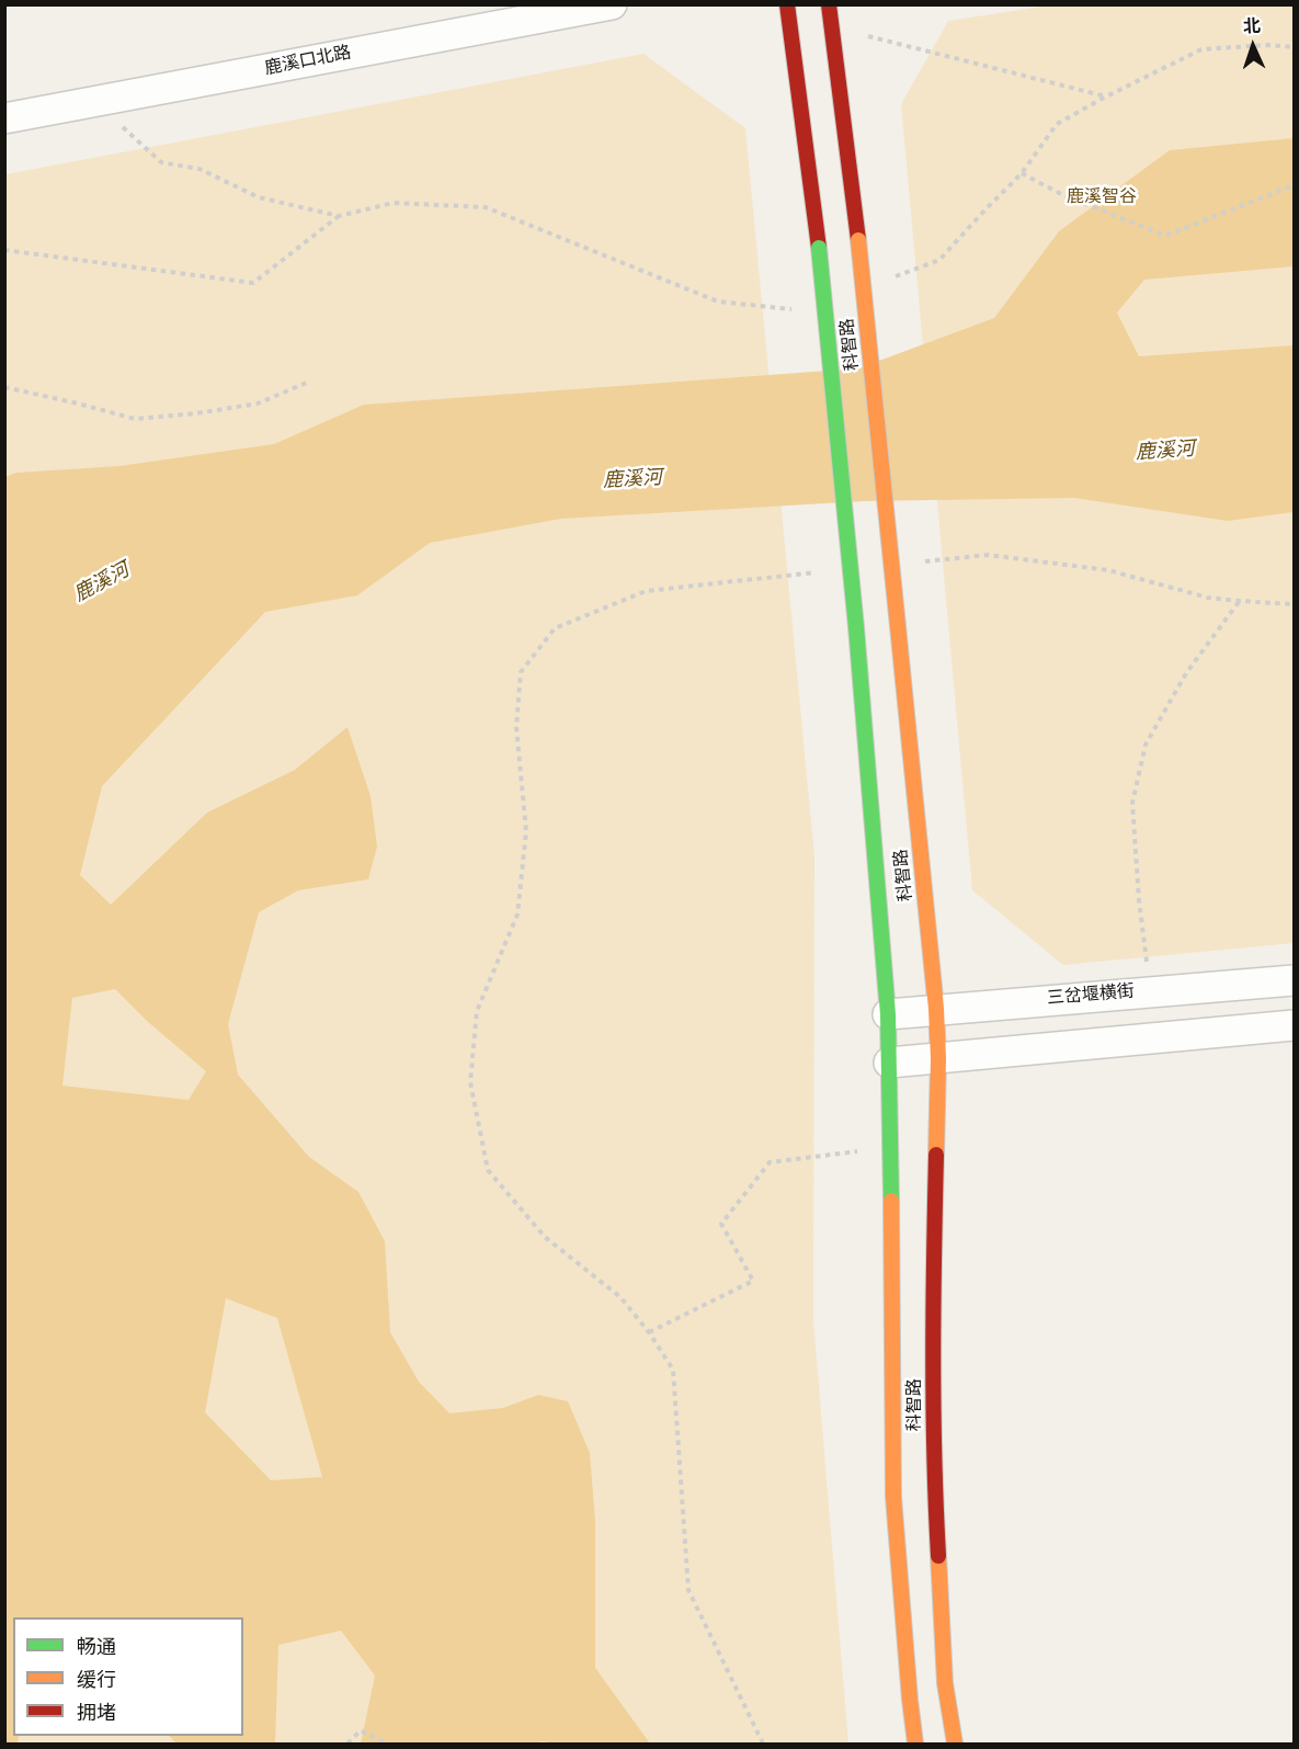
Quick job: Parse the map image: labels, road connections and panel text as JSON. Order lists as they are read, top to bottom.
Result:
{
  "streets": {
    "main road": ["科智路"],
    "street": ["鹿溪口北路", "三岔堰横街"]
  },
  "crossings": [
    ["科智路", "三岔堰横街"]
  ],
  "water": ["鹿溪河"],
  "parks": ["鹿溪智谷"],
  "legend": ["畅通", "缓行", "拥堵"],
  "north": "top"
}
